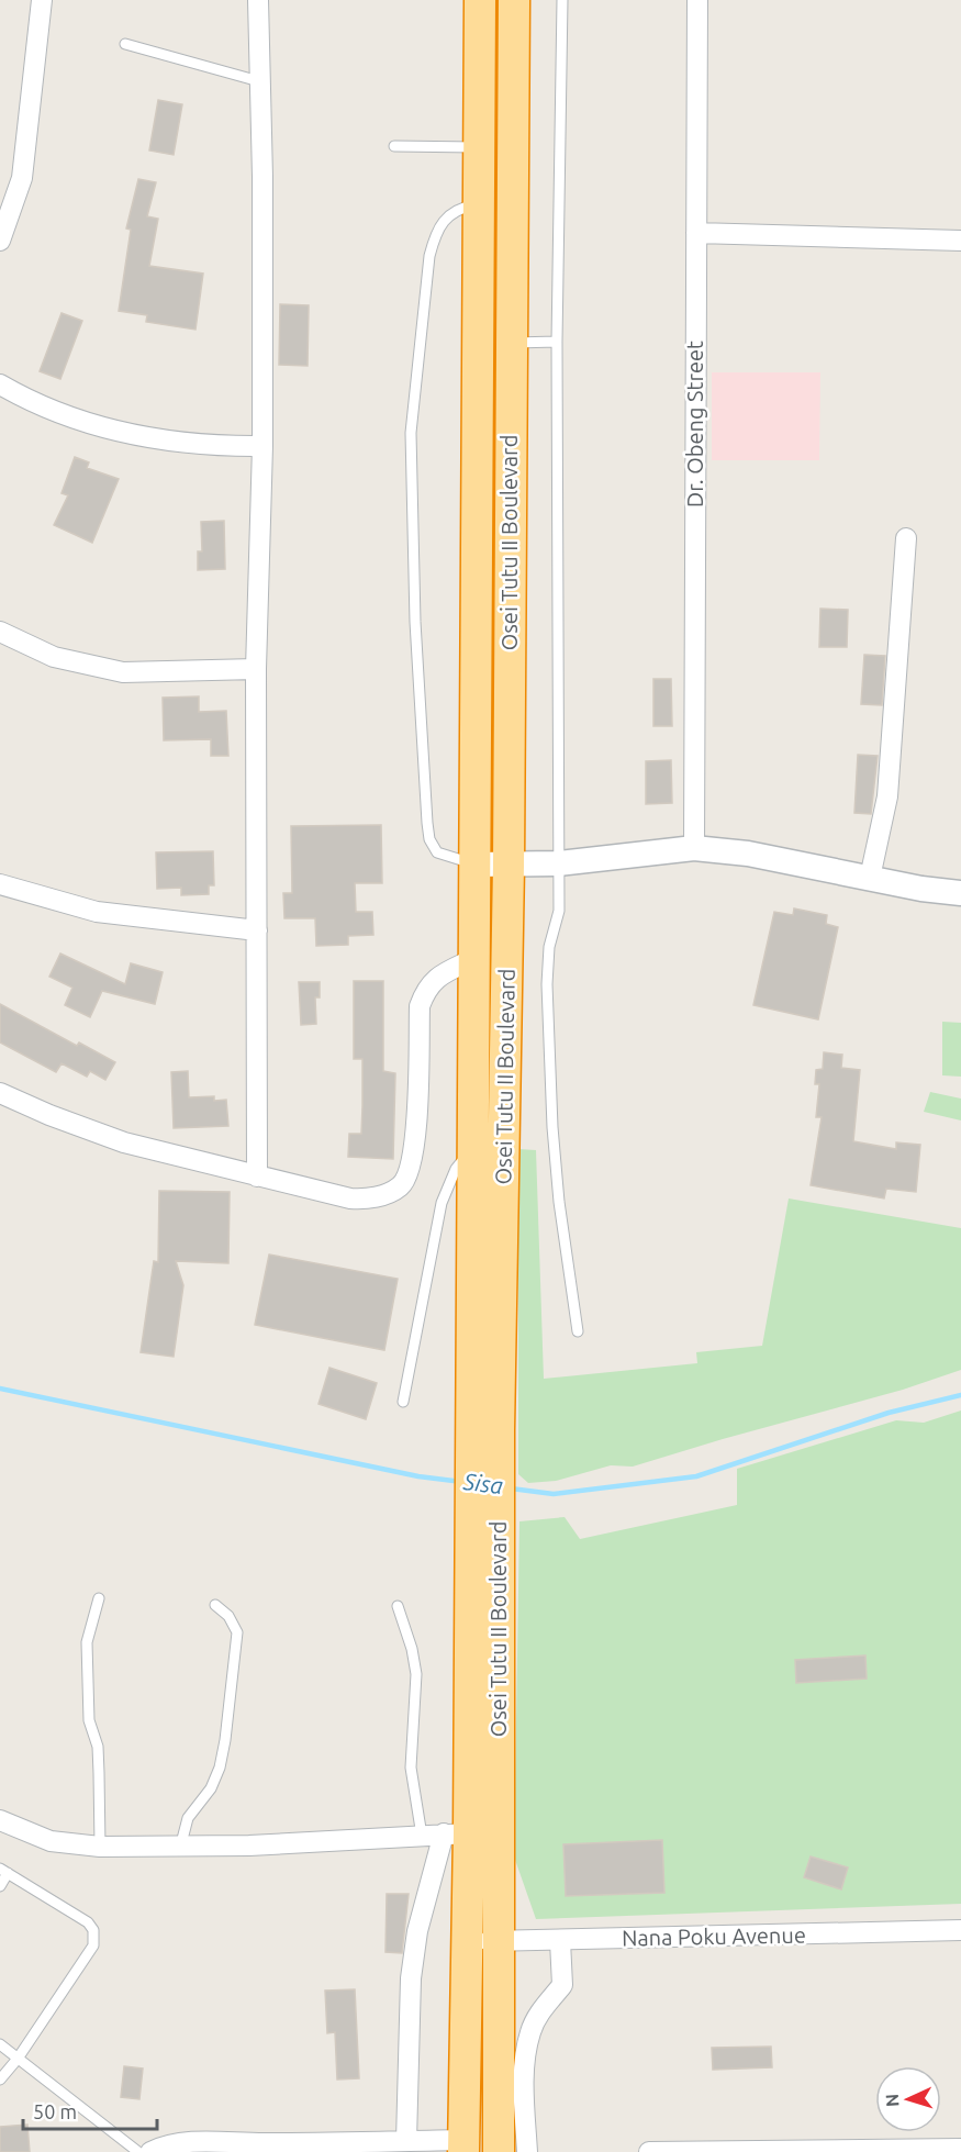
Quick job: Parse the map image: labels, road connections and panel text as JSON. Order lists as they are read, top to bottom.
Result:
{
  "streets": {
    "highway": ["Osei Tutu II Boulevard"],
    "street": ["Dr. Obeng Street", "Nana Poku Avenue"]
  },
  "crossings": [
    ["Osei Tutu II Boulevard", "Nana Poku Avenue"]
  ],
  "water": ["Sisa"],
  "scale_bar": "50 m",
  "north": "left"
}
